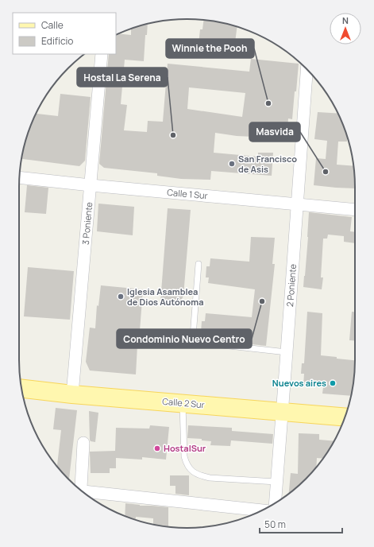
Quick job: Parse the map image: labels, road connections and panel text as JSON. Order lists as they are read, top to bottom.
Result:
{
  "streets": {
    "main road": ["Calle 2 Sur"],
    "street": ["Calle 1 Sur", "3 Poniente", "2 Poniente"]
  },
  "crossings": [
    ["Calle 1 Sur", "3 Poniente"],
    ["Calle 1 Sur", "2 Poniente"],
    ["3 Poniente", "Calle 2 Sur"],
    ["2 Poniente", "Calle 2 Sur"]
  ],
  "places": [
    "Winnie the Pooh",
    "Hostal La Serena",
    "San Francisco de Asis",
    "Masvida",
    "Iglesia Asamblea de Dios Autónoma",
    "Condominio Nuevo Centro",
    "Nuevos aires",
    "HostalSur"
  ],
  "legend": ["Calle", "Edificio"],
  "scale_bar": "50 m",
  "north": "top"
}
